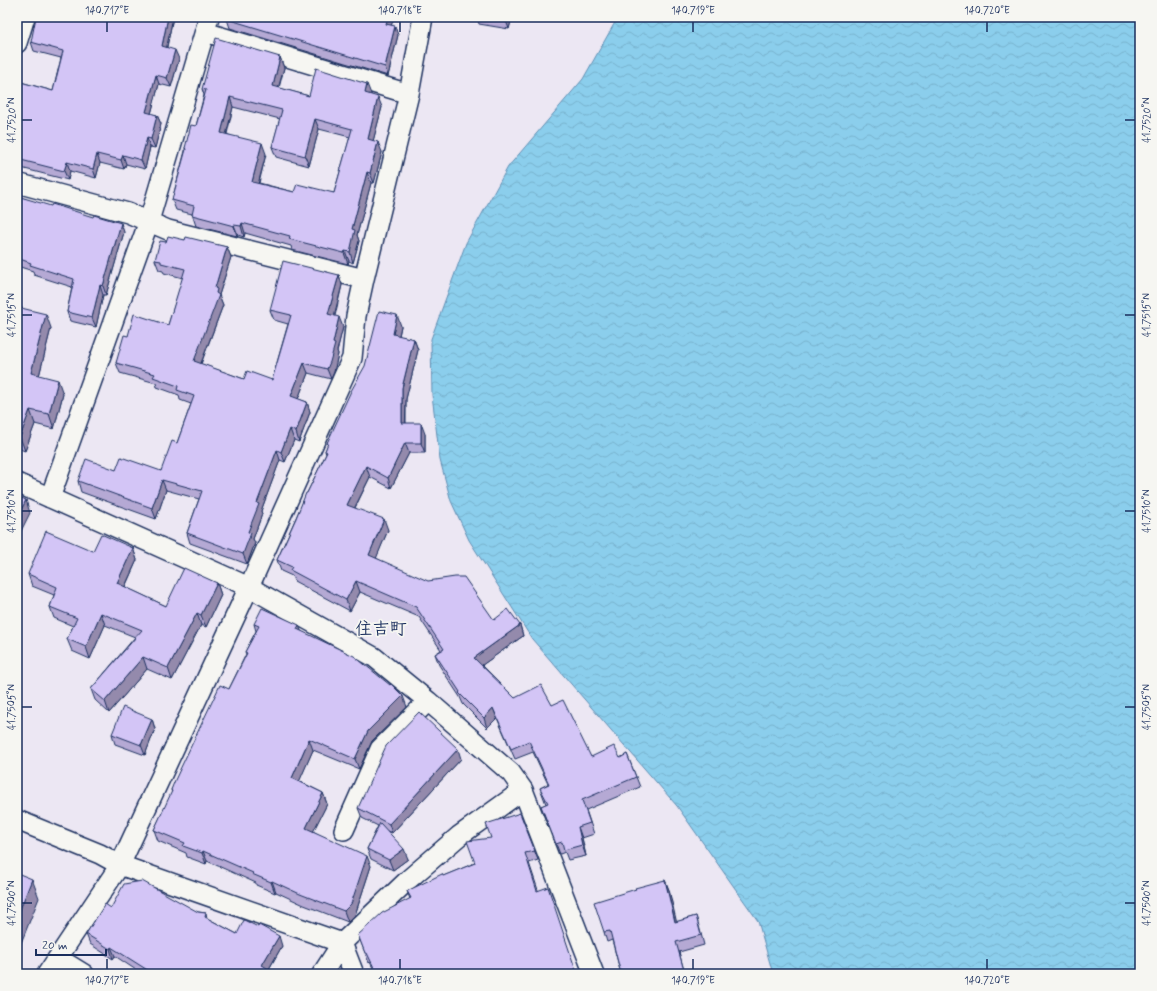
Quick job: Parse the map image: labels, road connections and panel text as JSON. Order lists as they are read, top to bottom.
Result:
{
  "districts": ["住吉町"],
  "scale_bar": "20 m",
  "coordinates": [
    "140.717°E",
    "140.718°E",
    "140.719°E",
    "140.720°E",
    "41.7520°N",
    "41.7515°N",
    "41.7510°N",
    "41.7505°N",
    "41.7500°N"
  ]
}
